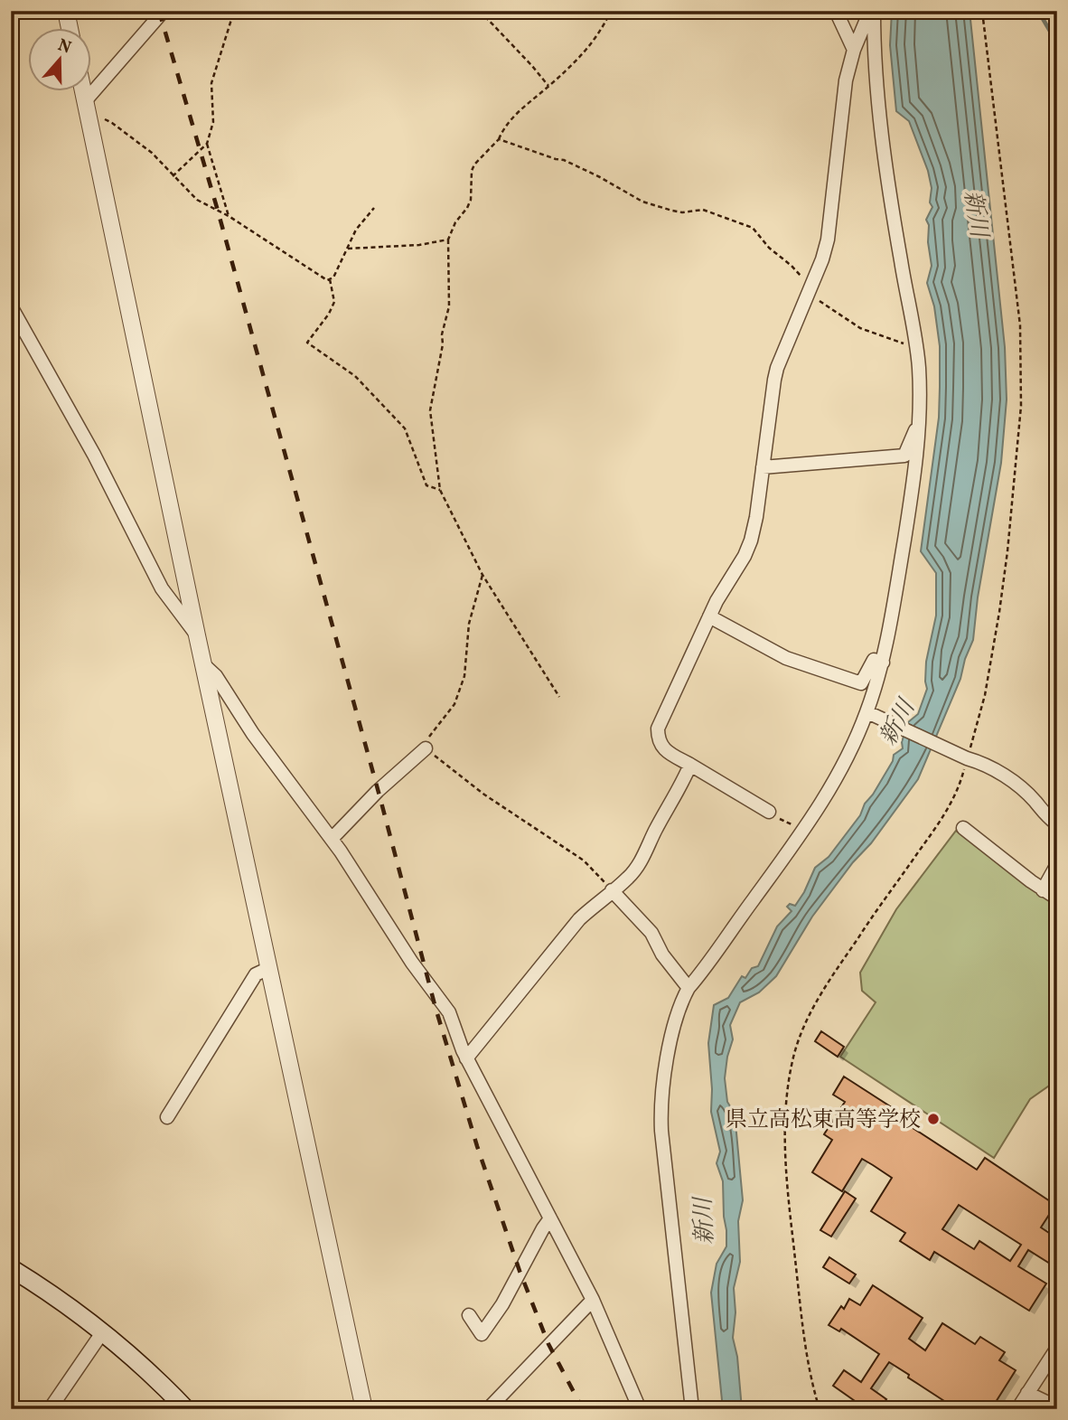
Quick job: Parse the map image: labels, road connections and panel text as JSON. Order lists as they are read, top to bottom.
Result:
{
  "water": ["新川"],
  "places": ["県立高松東高等学校"],
  "north": "top"
}
